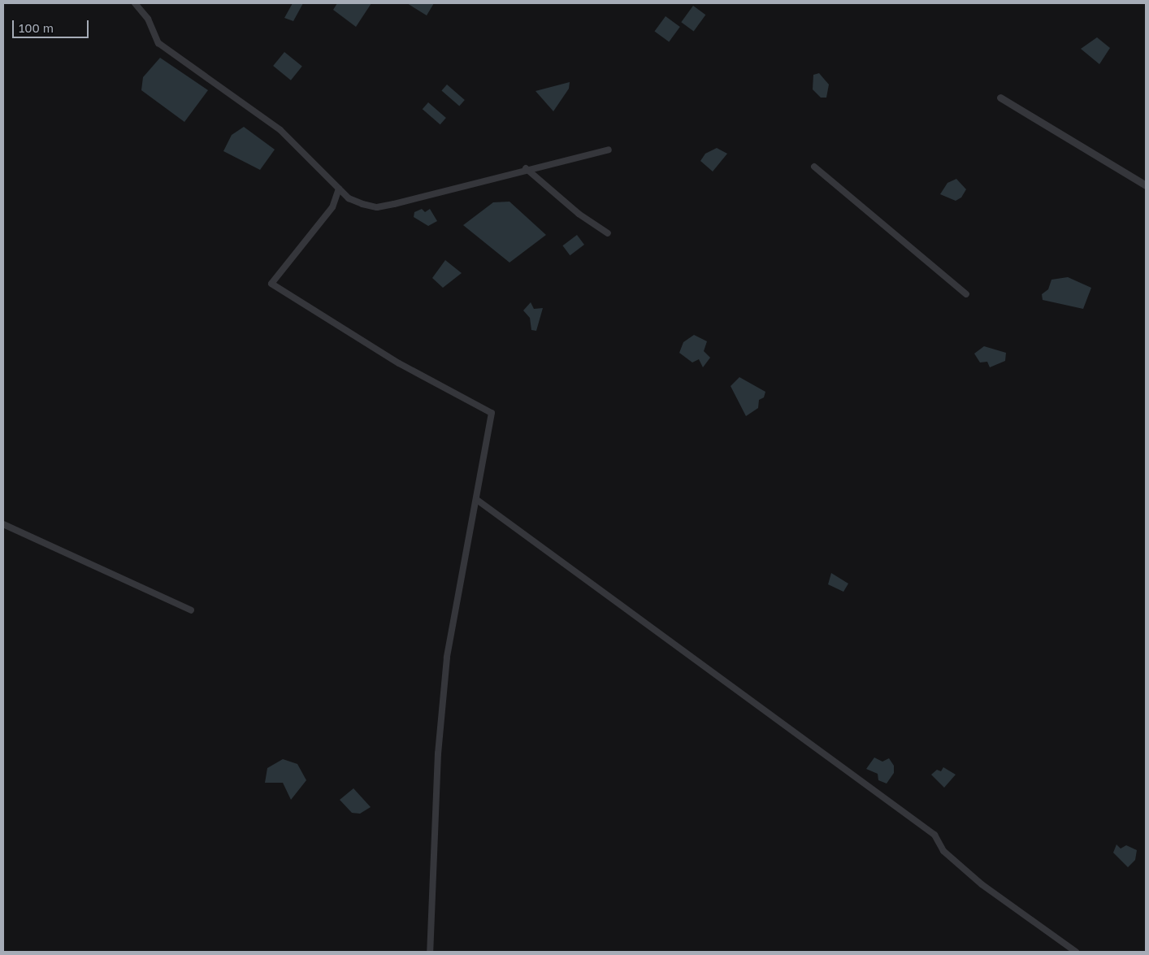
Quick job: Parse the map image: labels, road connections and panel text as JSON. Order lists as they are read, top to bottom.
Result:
{
  "scale_bar": "100 m"
}
